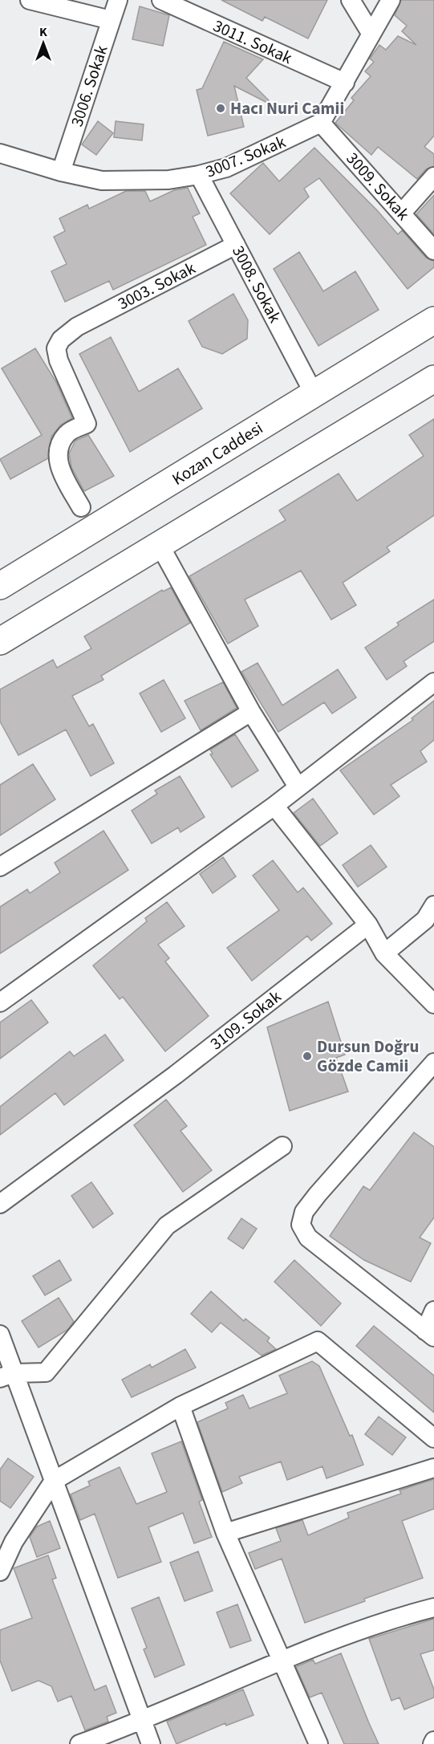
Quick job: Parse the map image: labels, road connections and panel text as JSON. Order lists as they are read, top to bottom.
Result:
{
  "streets": {
    "highway": ["Kozan Caddesi"],
    "street": [
      "3011. Sokak",
      "3006. Sokak",
      "3007. Sokak",
      "3009. Sokak",
      "3008. Sokak",
      "3003. Sokak",
      "3109. Sokak"
    ]
  },
  "crossings": [
    ["3006. Sokak", "3007. Sokak"],
    ["3007. Sokak", "3009. Sokak"],
    ["3007. Sokak", "3008. Sokak"],
    ["3008. Sokak", "3003. Sokak"],
    ["3008. Sokak", "Kozan Caddesi"]
  ],
  "places": ["Hacı Nuri Camii", "Dursun Doğru Gözde Camii"],
  "north": "top"
}
